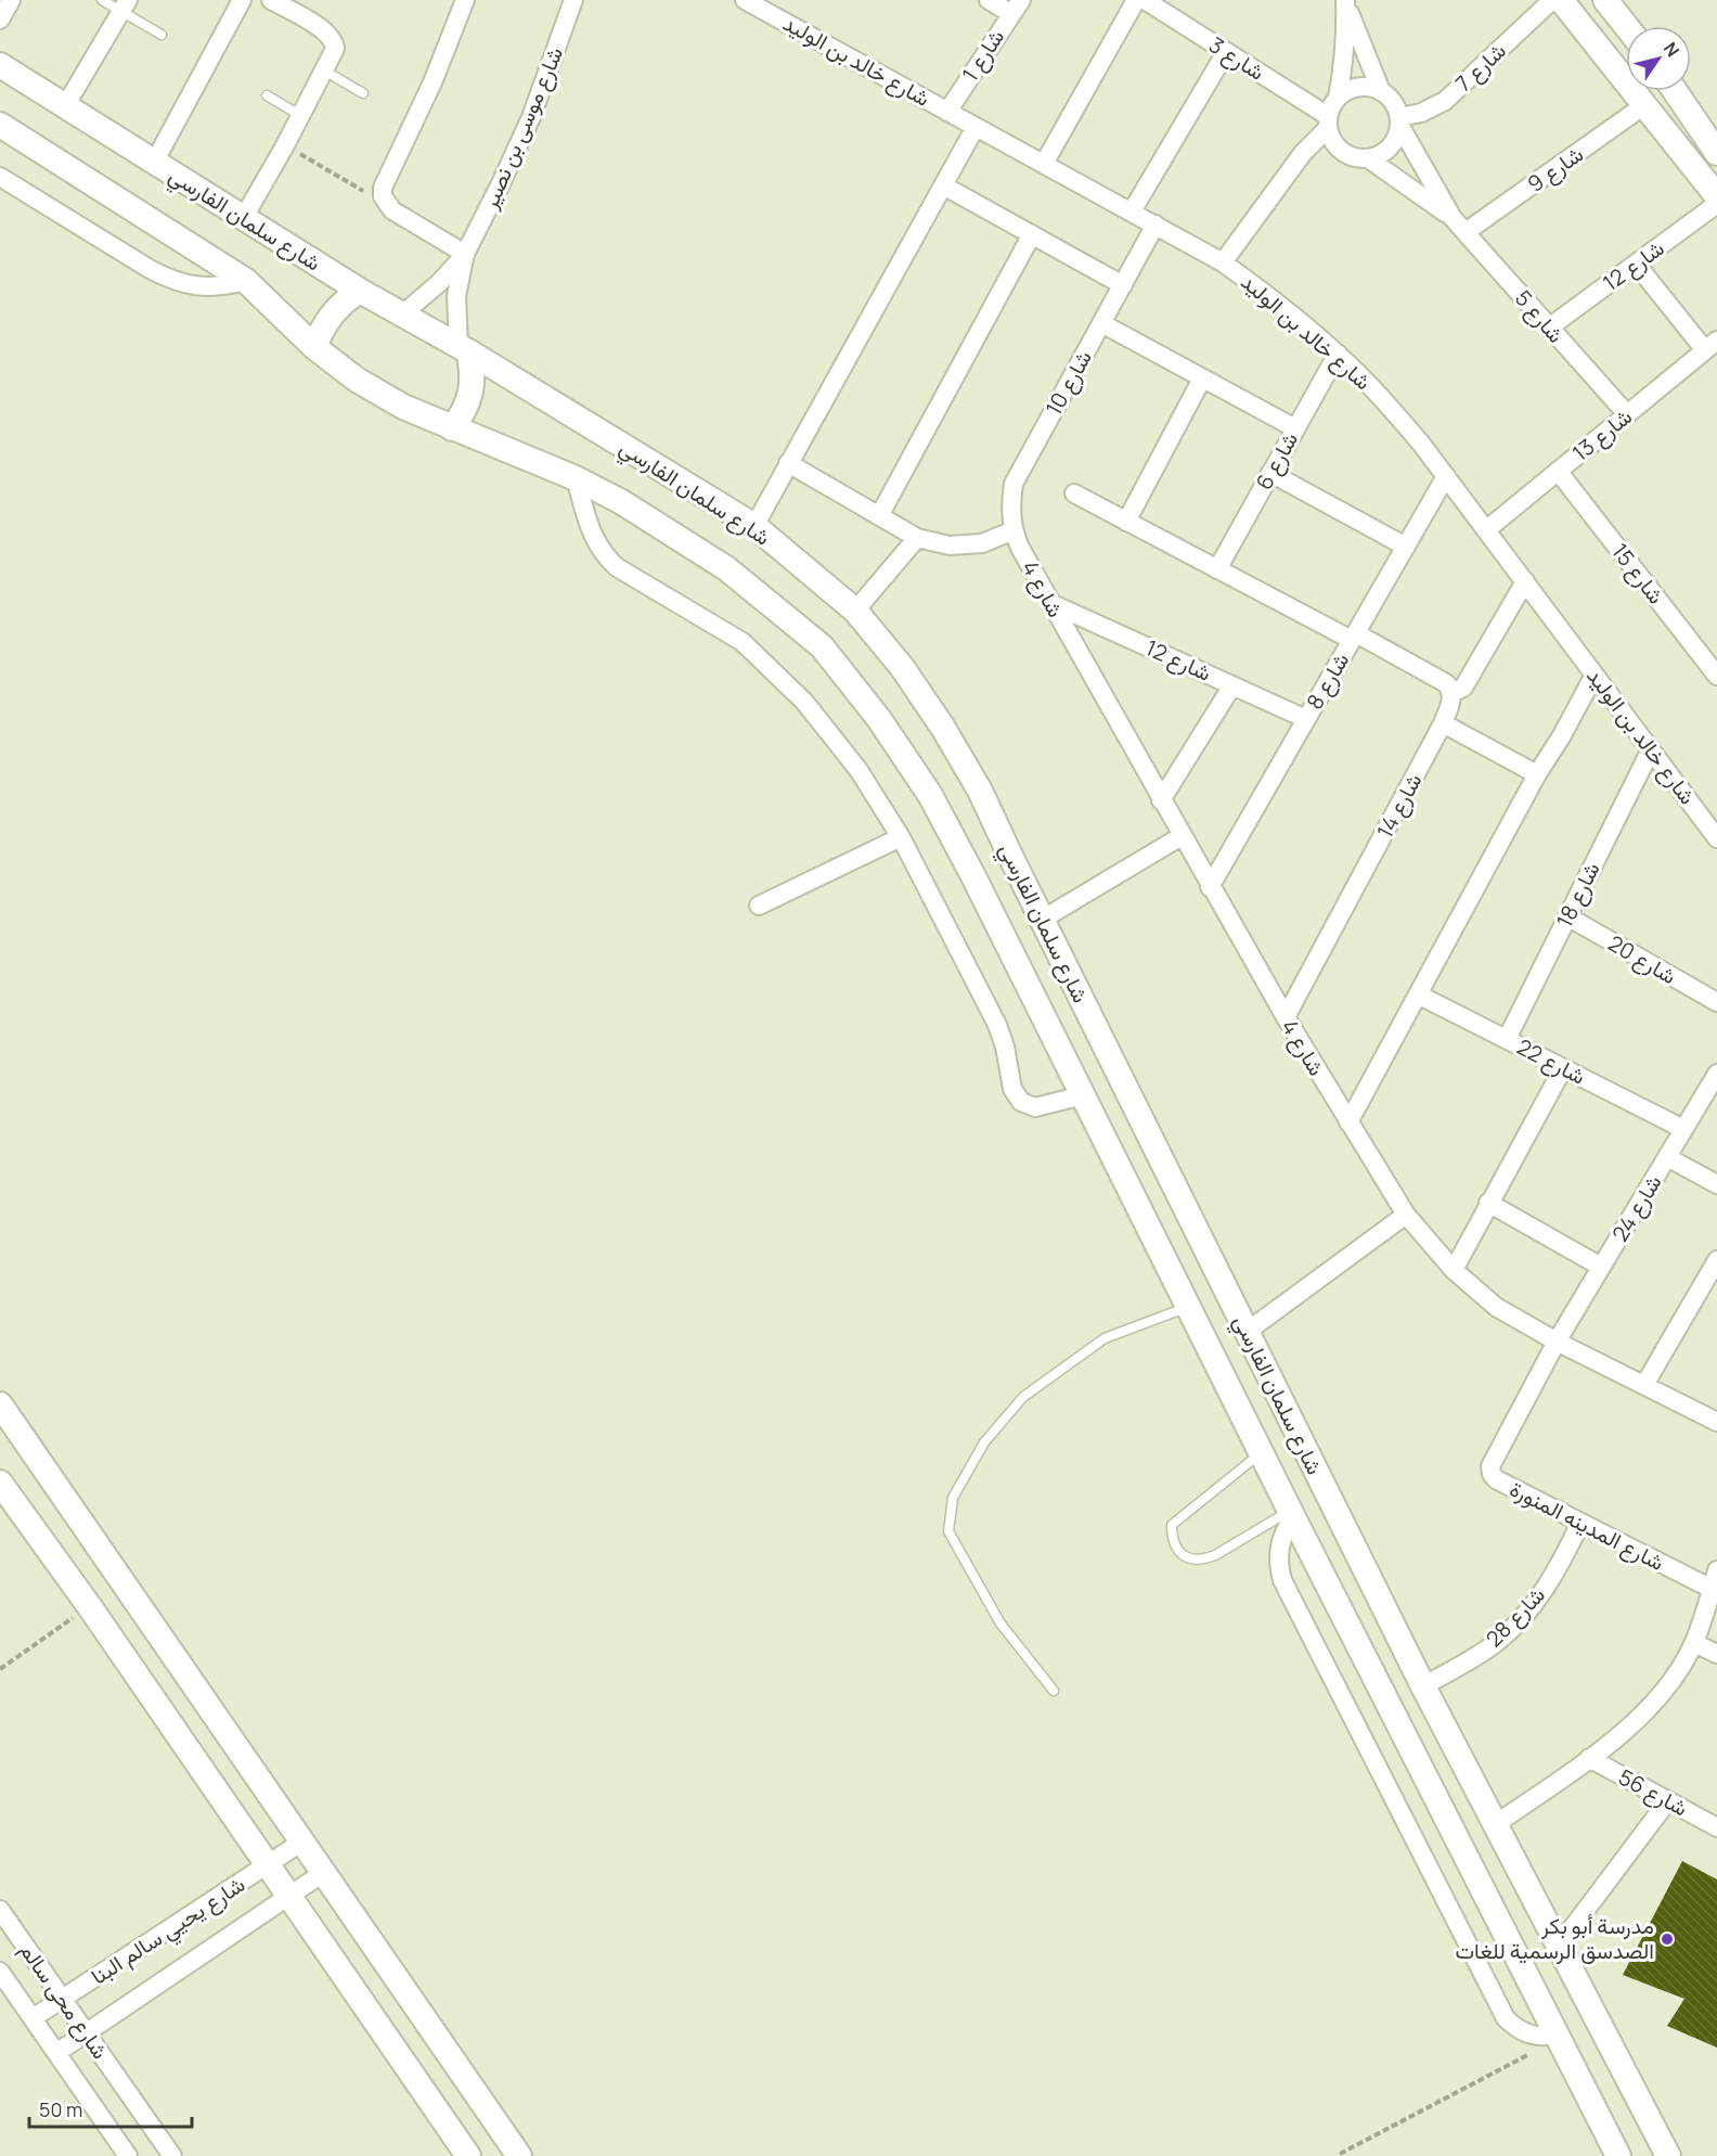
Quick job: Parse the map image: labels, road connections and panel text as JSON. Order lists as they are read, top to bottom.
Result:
{
  "streets": {
    "street": [
      "شارع 1",
      "شارع 3",
      "شارع خالد بن الوليد",
      "شارع 7",
      "شارع موسى بن نصير",
      "شارع 9",
      "شارع سلمان الفارسي",
      "شارع 12",
      "شارع 5",
      "شارع 10",
      "شارع 13",
      "شارع 6",
      "شارع 15",
      "شارع 4",
      "شارع 8",
      "شارع 14",
      "شارع 18",
      "شارع 20",
      "شارع 22",
      "شارع 24",
      "شارع المدينه المنورة",
      "شارع 28",
      "شارع 56",
      "شارع يحيي سالم البنا",
      "شارع محى سالم"
    ]
  },
  "crossings": [
    ["شارع 1", "شارع خالد بن الوليد"],
    ["شارع 3", "شارع 7"],
    ["شارع 3", "شارع 5"],
    ["شارع خالد بن الوليد", "شارع 10"],
    ["شارع خالد بن الوليد", "شارع 13"],
    ["شارع خالد بن الوليد", "شارع 6"],
    ["شارع خالد بن الوليد", "شارع 8"],
    ["شارع خالد بن الوليد", "شارع 18"],
    ["شارع 7", "شارع 5"],
    ["شارع موسى بن نصير", "شارع سلمان الفارسي"],
    ["شارع 9", "شارع 5"],
    ["شارع سلمان الفارسي", "شارع 28"],
    ["شارع 12", "شارع 5"],
    ["شارع 12", "شارع 4"],
    ["شارع 12", "شارع 8"],
    ["شارع 5", "شارع 13"],
    ["شارع 10", "شارع 4"],
    ["شارع 13", "شارع 15"],
    ["شارع 4", "شارع 8"],
    ["شارع 4", "شارع 14"],
    ["شارع 4", "شارع 24"],
    ["شارع 4", "شارع المدينه المنورة"],
    ["شارع 18", "شارع 20"],
    ["شارع 18", "شارع 22"],
    ["شارع 22", "شارع 24"],
    ["شارع 24", "شارع المدينه المنورة"],
    ["شارع المدينه المنورة", "شارع 28"],
    ["شارع يحيي سالم البنا", "شارع محى سالم"]
  ],
  "places": ["مدرسة أبو بكر الصدسق الرسمية للغات"],
  "scale_bar": "50 m",
  "north": "top right"
}
